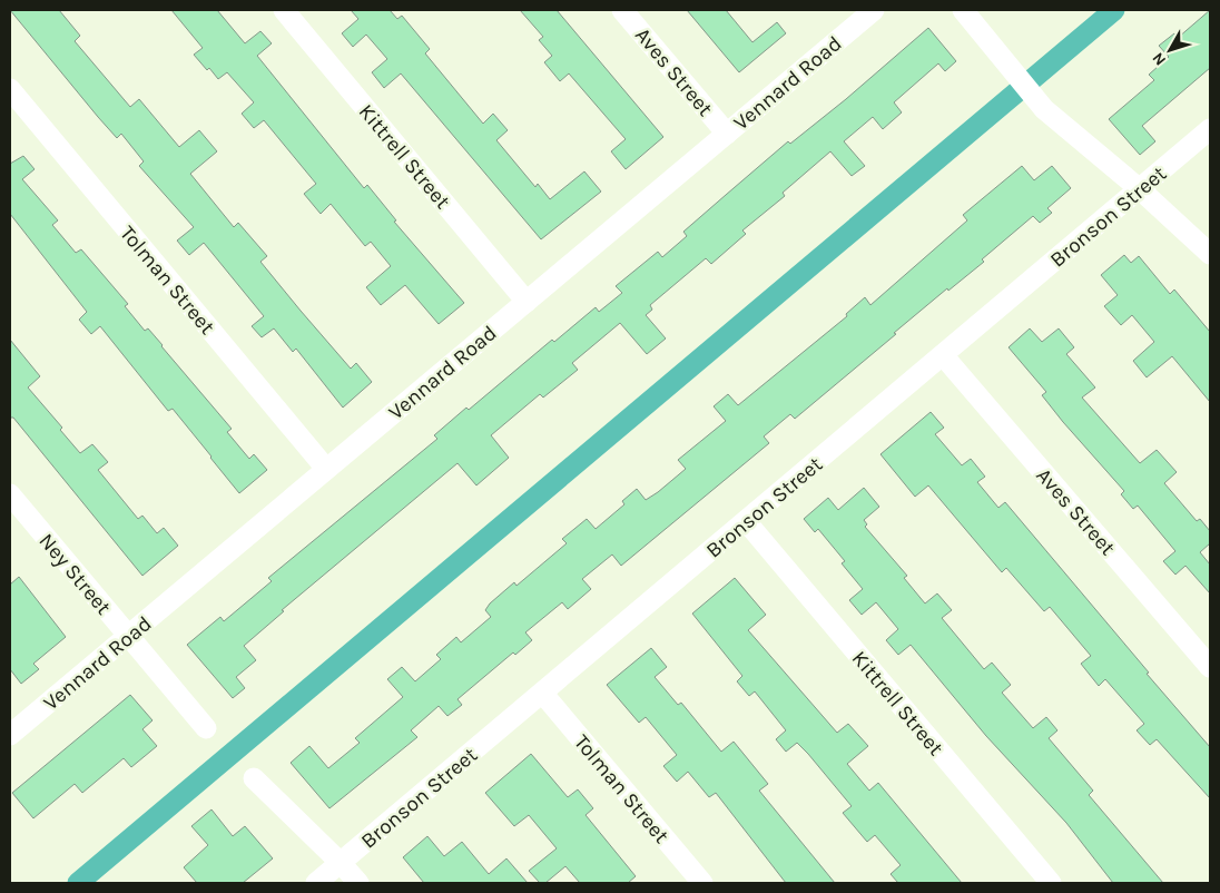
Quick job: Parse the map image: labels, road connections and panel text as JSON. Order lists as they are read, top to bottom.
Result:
{
  "streets": {
    "street": [
      "Aves Street",
      "Vennard Road",
      "Kittrell Street",
      "Bronson Street",
      "Tolman Street",
      "Ney Street"
    ]
  },
  "crossings": [
    ["Aves Street", "Vennard Road"],
    ["Aves Street", "Bronson Street"],
    ["Vennard Road", "Kittrell Street"],
    ["Vennard Road", "Tolman Street"],
    ["Vennard Road", "Ney Street"],
    ["Kittrell Street", "Bronson Street"],
    ["Bronson Street", "Tolman Street"]
  ],
  "north": "bottom left"
}
